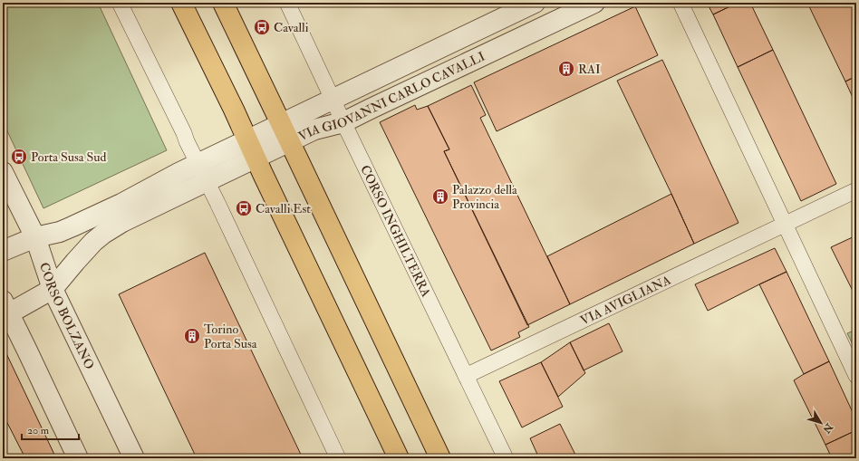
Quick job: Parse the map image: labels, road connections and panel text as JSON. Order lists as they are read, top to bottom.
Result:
{
  "streets": {
    "street": [
      "VIA GIOVANNI CARLO CAVALLI",
      "CORSO INGHILTERRA",
      "VIA AVIGLIANA",
      "CORSO BOLZANO"
    ]
  },
  "crossings": [
    ["VIA GIOVANNI CARLO CAVALLI", "CORSO INGHILTERRA"],
    ["VIA GIOVANNI CARLO CAVALLI", "CORSO BOLZANO"],
    ["CORSO INGHILTERRA", "VIA AVIGLIANA"]
  ],
  "places": {
    "bus stop": ["Cavalli", "Porta Susa Sud", "Cavalli Est"],
    "building": ["RAI", "Palazzo della Provincia", "Torino Porta Susa"]
  },
  "scale_bar": "20 m",
  "north": "bottom right"
}
